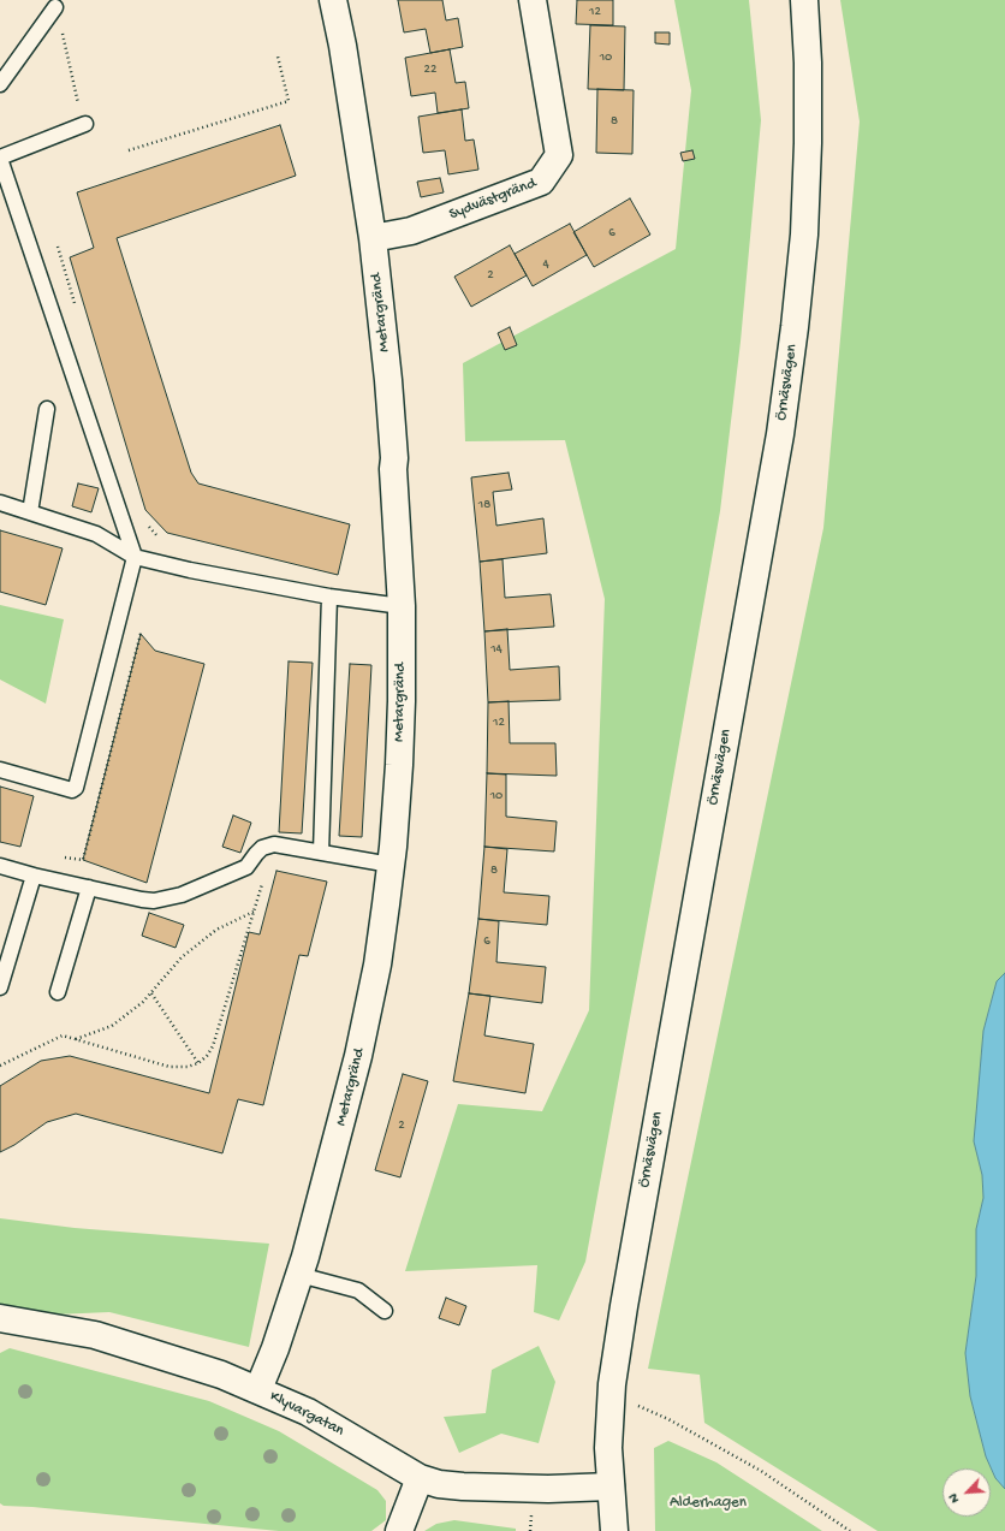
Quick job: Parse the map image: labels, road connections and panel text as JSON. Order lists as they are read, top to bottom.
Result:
{
  "streets": {
    "street": [
      "Sydvästgränd",
      "Metargränd",
      "Örnäsvägen",
      "Klyvargatan"
    ]
  },
  "crossings": [
    ["Sydvästgränd", "Metargränd"],
    ["Metargränd", "Klyvargatan"],
    ["Örnäsvägen", "Klyvargatan"]
  ],
  "parks": ["Alderhagen"],
  "house_numbers": [
    "12",
    "10",
    "22",
    "8",
    "6",
    "4",
    "2",
    "18",
    "14",
    "12",
    "10",
    "8",
    "6",
    "2"
  ],
  "north": "bottom left"
}
